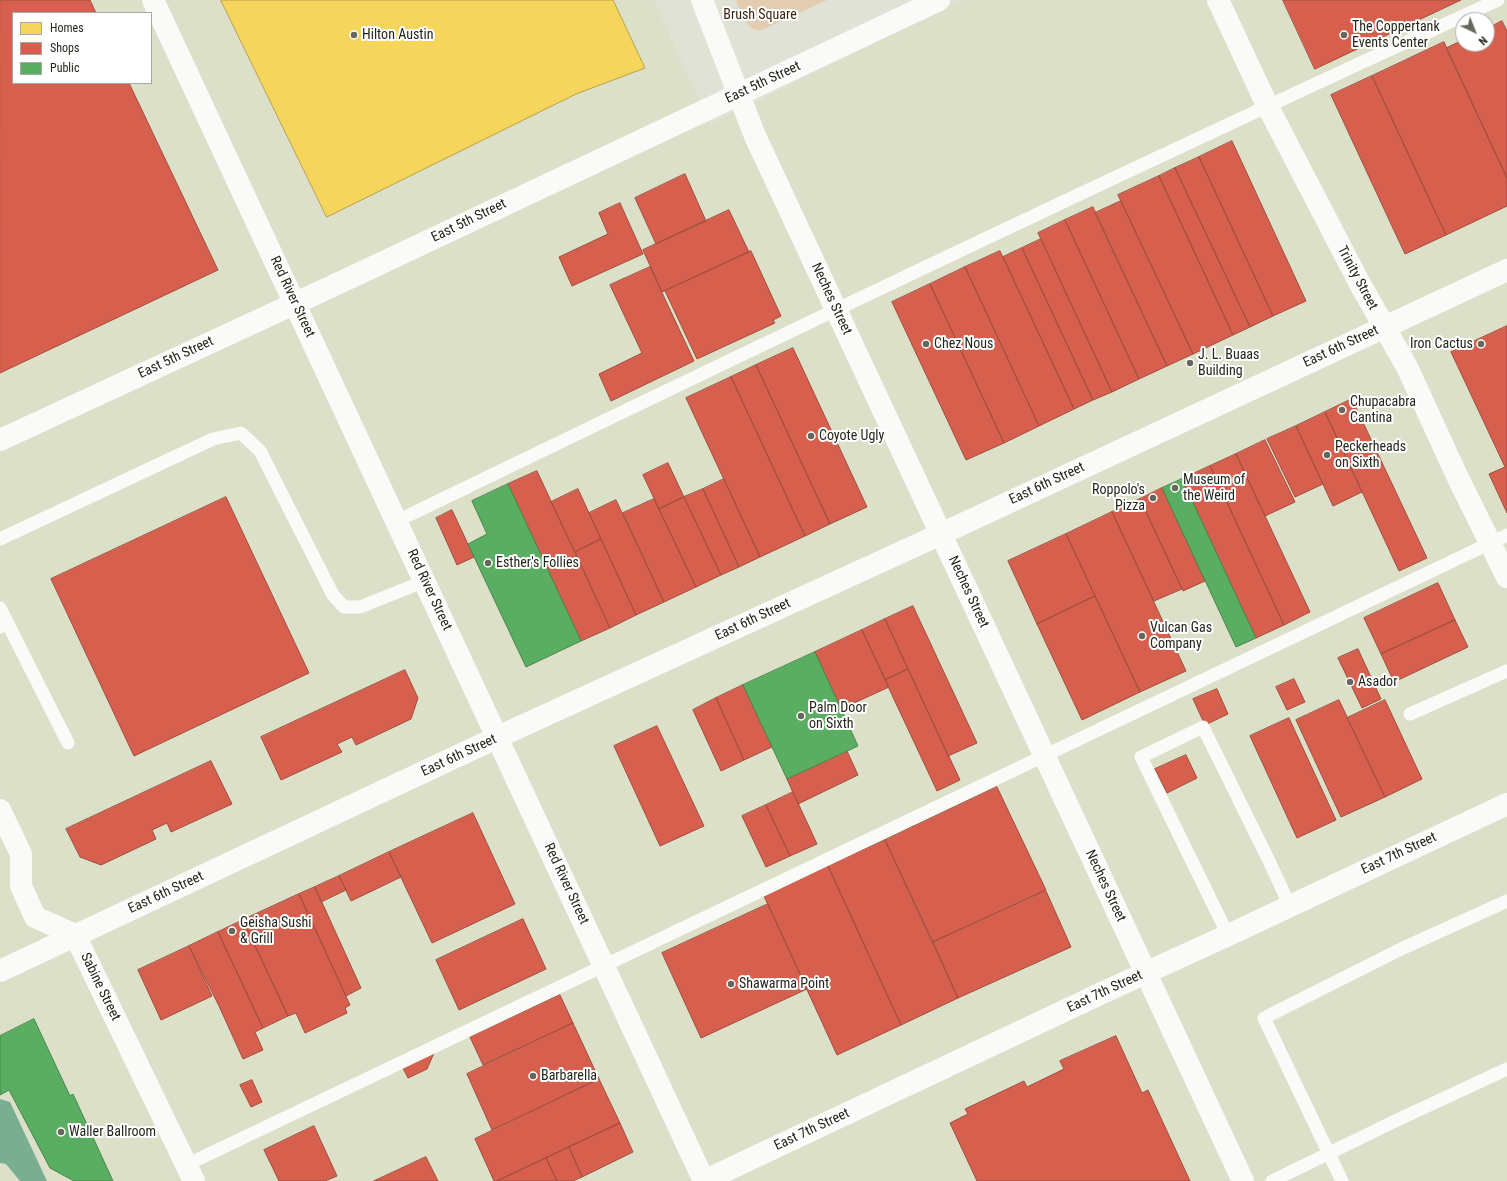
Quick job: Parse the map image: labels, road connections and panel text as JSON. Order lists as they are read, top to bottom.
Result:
{
  "streets": {
    "main road": [
      "East 5th Street",
      "Trinity Street",
      "Red River Street",
      "Neches Street",
      "East 6th Street",
      "East 7th Street",
      "Sabine Street"
    ]
  },
  "crossings": [
    ["East 5th Street", "Red River Street"],
    ["East 5th Street", "Neches Street"],
    ["Trinity Street", "East 6th Street"],
    ["Red River Street", "East 6th Street"],
    ["Red River Street", "East 7th Street"],
    ["Neches Street", "East 6th Street"],
    ["Neches Street", "East 7th Street"],
    ["East 6th Street", "Sabine Street"]
  ],
  "parks": ["Brush Square"],
  "places": [
    "Hilton Austin",
    "The Coppertank Events Center",
    "Chez Nous",
    "Iron Cactus",
    "J. L. Buaas Building",
    "Chupacabra Cantina",
    "Coyote Ugly",
    "Peckerheads on Sixth",
    "Museum of the Weird",
    "Roppolo's Pizza",
    "Esther's Follies",
    "Vulcan Gas Company",
    "Asador",
    "Palm Door on Sixth",
    "Geisha Sushi & Grill",
    "Shawarma Point",
    "Barbarella",
    "Waller Ballroom"
  ],
  "legend": ["Homes", "Shops", "Public"],
  "north": "bottom right"
}
